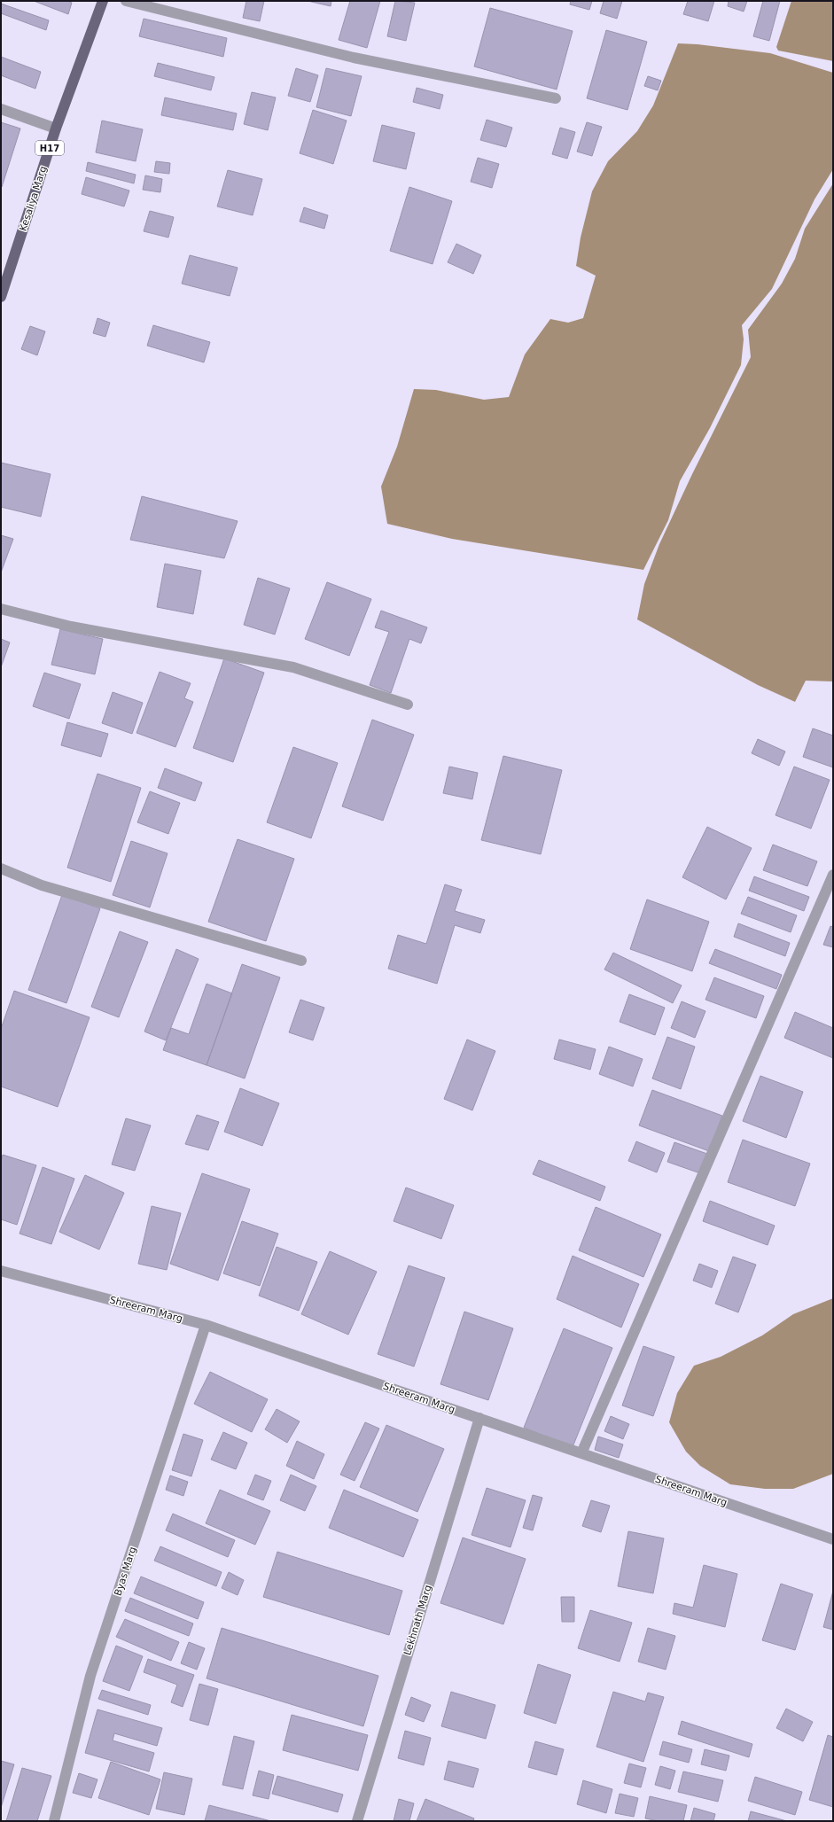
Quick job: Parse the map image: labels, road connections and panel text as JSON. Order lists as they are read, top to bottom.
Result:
{
  "streets": {
    "main road": ["H17", "Kesaliya Marg"],
    "street": ["Shreeram Marg", "Byas Marg", "Lekhnath Marg"]
  },
  "crossings": [
    ["Shreeram Marg", "Byas Marg"],
    ["Shreeram Marg", "Lekhnath Marg"]
  ]
}
